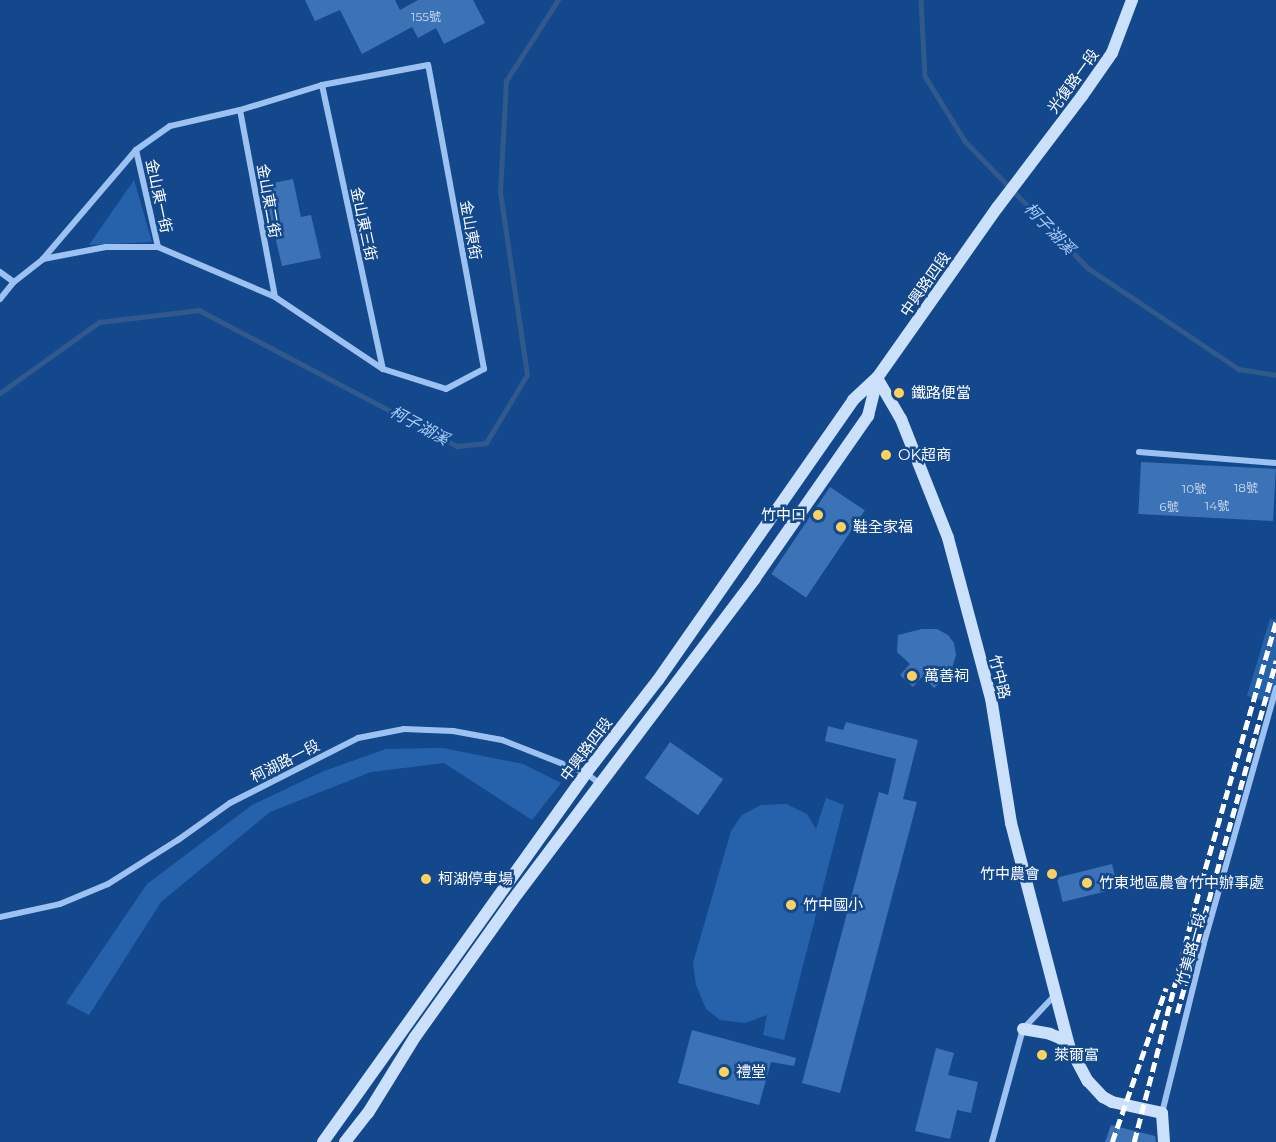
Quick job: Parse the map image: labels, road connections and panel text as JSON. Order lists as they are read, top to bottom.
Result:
{
  "streets": {
    "main road": ["光復路一段", "中興路四段", "竹中路"],
    "street": [
      "金山東一街",
      "金山東二街",
      "金山東三街",
      "金山東街",
      "柯湖路一段",
      "竹美路一段"
    ]
  },
  "crossings": [
    ["光復路一段", "中興路四段"],
    ["金山東一街", "金山東街"],
    ["金山東二街", "金山東街"],
    ["金山東三街", "金山東街"],
    ["中興路四段", "竹中路"],
    ["中興路四段", "柯湖路一段"],
    ["竹中路", "竹美路一段"]
  ],
  "water": ["柯子湖溪"],
  "places": [
    "鐵路便當",
    "OK超商",
    "竹中口",
    "鞋全家福",
    "萬善祠",
    "竹中農會",
    "柯湖停車場",
    "竹東地區農會竹中辦事處",
    "竹中國小",
    "萊爾富",
    "禮堂"
  ],
  "house_numbers": [
    "155號",
    "18號",
    "10號",
    "14號",
    "6號"
  ]
}
